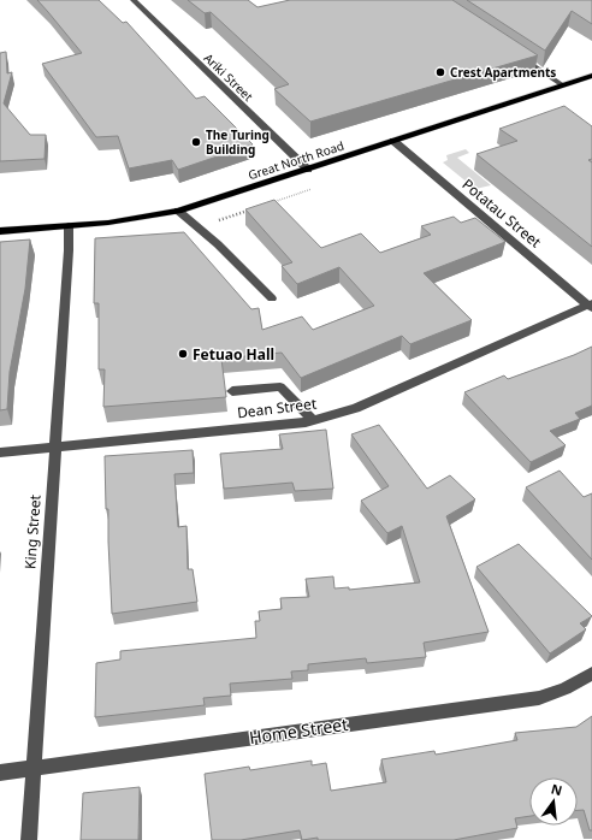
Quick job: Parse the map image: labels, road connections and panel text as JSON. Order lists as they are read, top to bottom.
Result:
{
  "streets": {
    "main road": ["Great North Road"],
    "street": [
      "Ariki Street",
      "Potatau Street",
      "Dean Street",
      "King Street",
      "Home Street"
    ]
  },
  "crossings": [
    ["Ariki Street", "Great North Road"],
    ["Great North Road", "Potatau Street"],
    ["Great North Road", "King Street"],
    ["Potatau Street", "Dean Street"],
    ["Dean Street", "King Street"],
    ["King Street", "Home Street"]
  ],
  "places": ["Crest Apartments", "The Turing Building", "Fetuao Hall"],
  "north": "top"
}
